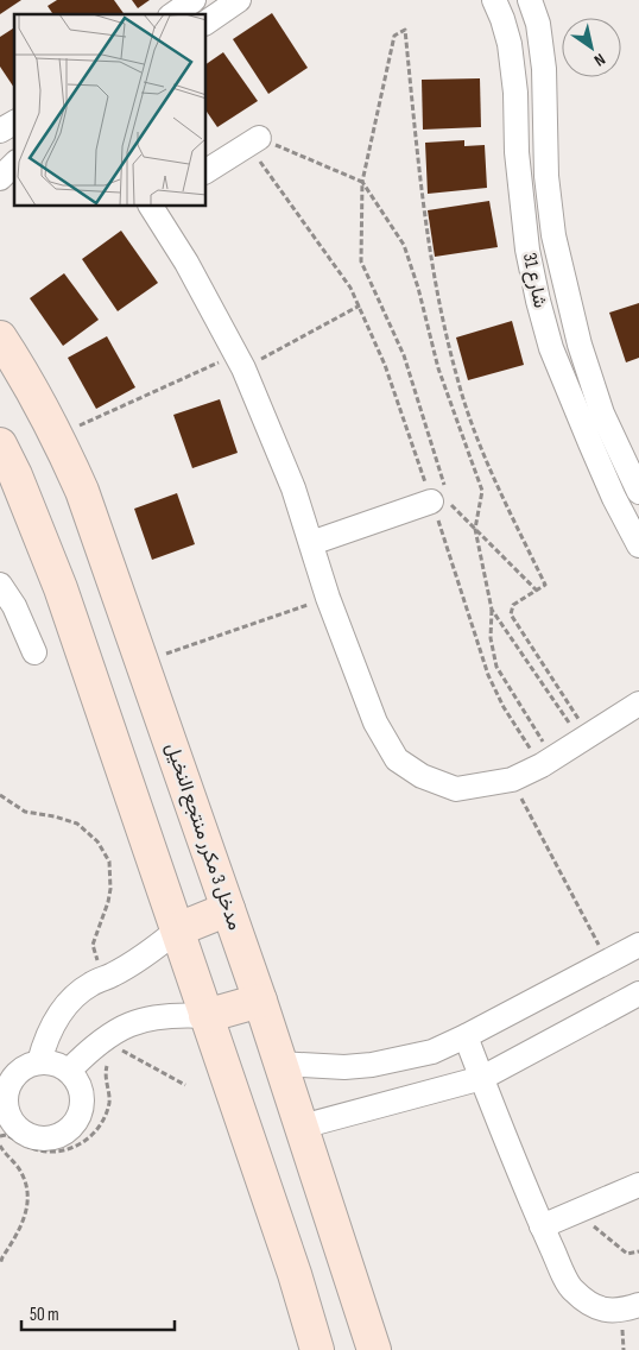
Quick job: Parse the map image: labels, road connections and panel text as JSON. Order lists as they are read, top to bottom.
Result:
{
  "streets": {
    "street": ["شارع 31", "مدخل 3 مكرر منتجع النخيل"]
  },
  "scale_bar": "50 m",
  "north": "bottom right"
}
